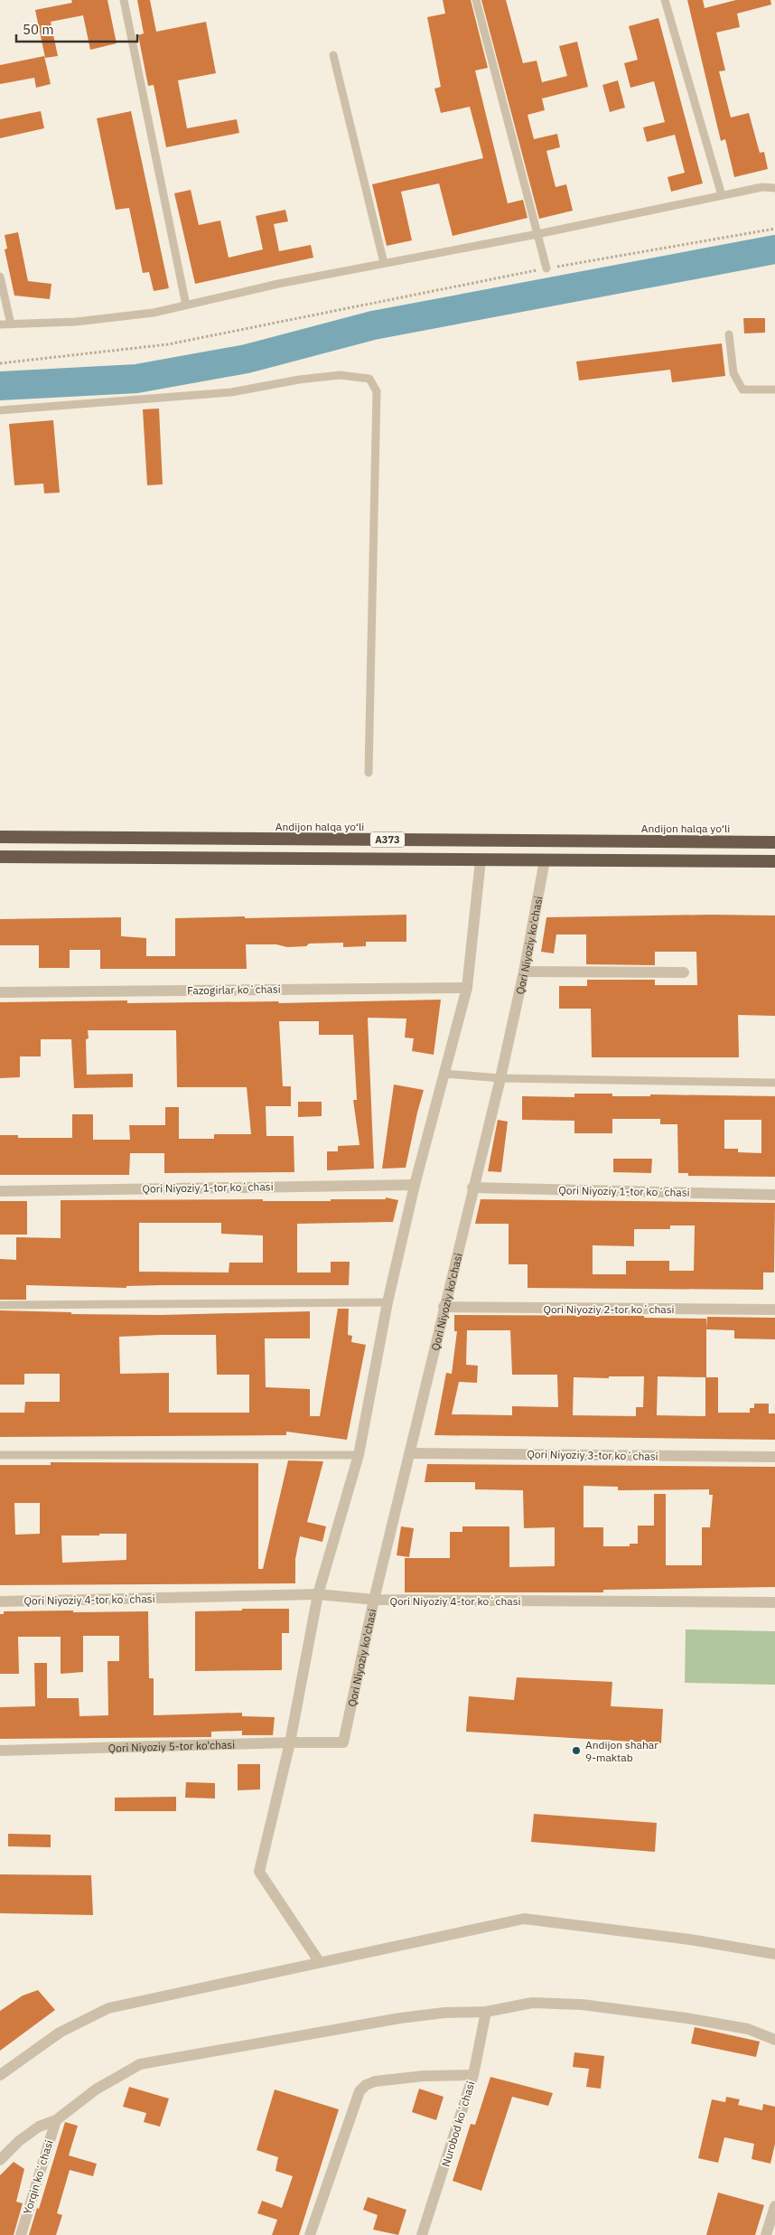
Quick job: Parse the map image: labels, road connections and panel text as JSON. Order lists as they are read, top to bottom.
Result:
{
  "streets": {
    "highway": ["Andijon halqa yo‘li", "A373"],
    "street": [
      "Qori Niyoziy ko'chasi",
      "Fazogirlar koʻchasi",
      "Qori Niyoziy 1-tor koʻchasi",
      "Qori Niyoziy 2-tor koʻchasi",
      "Qori Niyoziy 3-tor koʻchasi",
      "Qori Niyoziy 4-tor koʻchasi",
      "Qori Niyoziy 5-tor ko'chasi",
      "Nurobod koʻchasi",
      "Yorqin koʻchasi"
    ]
  },
  "crossings": [
    ["A373", "Qori Niyoziy ko'chasi"],
    ["Qori Niyoziy ko'chasi", "Qori Niyoziy 1-tor koʻchasi"],
    ["Qori Niyoziy ko'chasi", "Qori Niyoziy 2-tor koʻchasi"],
    ["Qori Niyoziy ko'chasi", "Qori Niyoziy 3-tor koʻchasi"],
    ["Qori Niyoziy ko'chasi", "Qori Niyoziy 4-tor koʻchasi"],
    ["Qori Niyoziy ko'chasi", "Qori Niyoziy 5-tor ko'chasi"]
  ],
  "places": ["Andijon shahar 9-maktab"],
  "scale_bar": "50 m"
}
